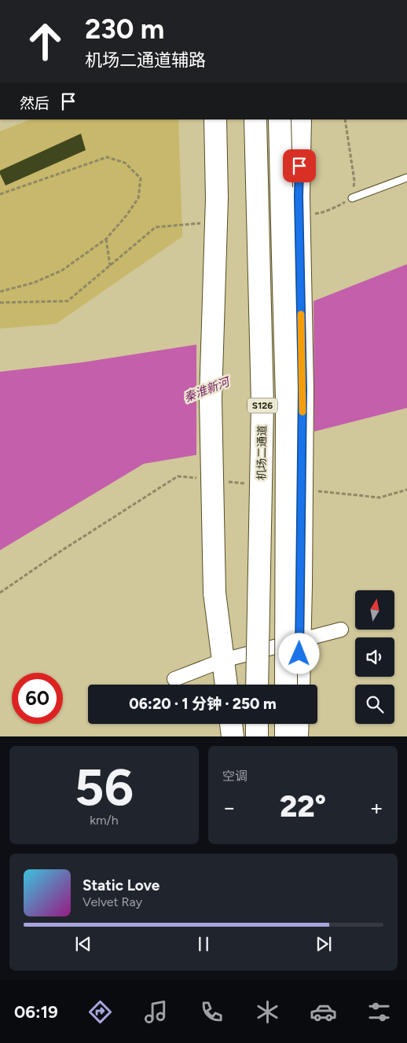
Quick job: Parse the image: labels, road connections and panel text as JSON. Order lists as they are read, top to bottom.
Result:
{
  "streets": {
    "main road": ["S126", "机场二通道"]
  },
  "water": ["秦淮新河"],
  "north": "top",
  "page": {
    "turn": ["230 m", "机场二通道辅路"],
    "then": "然后",
    "limit": "60",
    "trip": "06:20 · 1 分钟 · 250 m",
    "tile": [
      ["56", "km/h"],
      "空调"
    ],
    "heat": ["−", "22°", "+"],
    "song": ["Static Love", "Velvet Ray"],
    "tabs": "06:19"
  }
}
